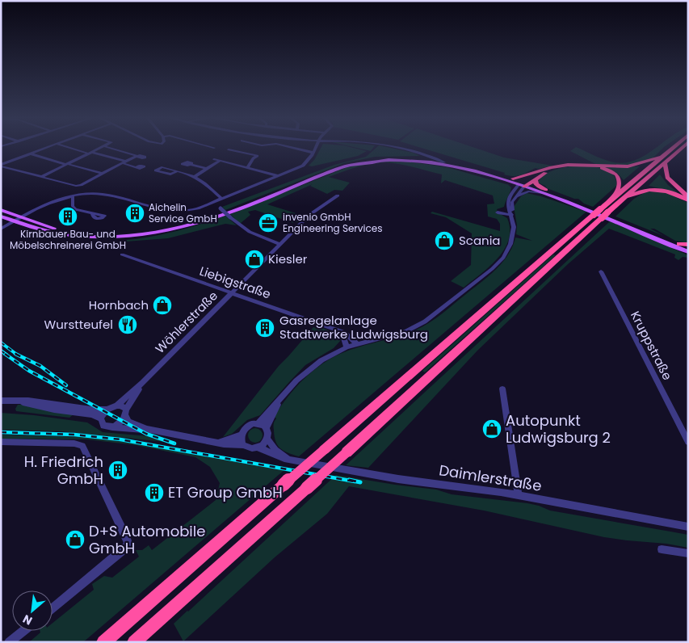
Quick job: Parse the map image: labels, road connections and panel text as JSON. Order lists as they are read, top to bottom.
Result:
{
  "streets": {
    "street": [
      "Liebigstraße",
      "Wöhlerstraße",
      "Kruppstraße",
      "Daimlerstraße"
    ]
  },
  "crossings": [
    ["Liebigstraße", "Wöhlerstraße"]
  ],
  "places": {
    "building": [
      "Aichelin Service GmbH",
      "Kirnbauer Bau- und Möbelschreinerei GmbH",
      "Gasregelanlage Stadtwerke Ludwigsburg",
      "H. Friedrich GmbH",
      "ET Group GmbH"
    ],
    "office": ["invenio GmbH Engineering Services"],
    "shop": [
      "Scania",
      "Kiesler",
      "Hornbach",
      "Autopunkt Ludwigsburg 2",
      "D+S Automobile GmbH"
    ],
    "restaurant": ["Wurstteufel"]
  },
  "north": "bottom left"
}
